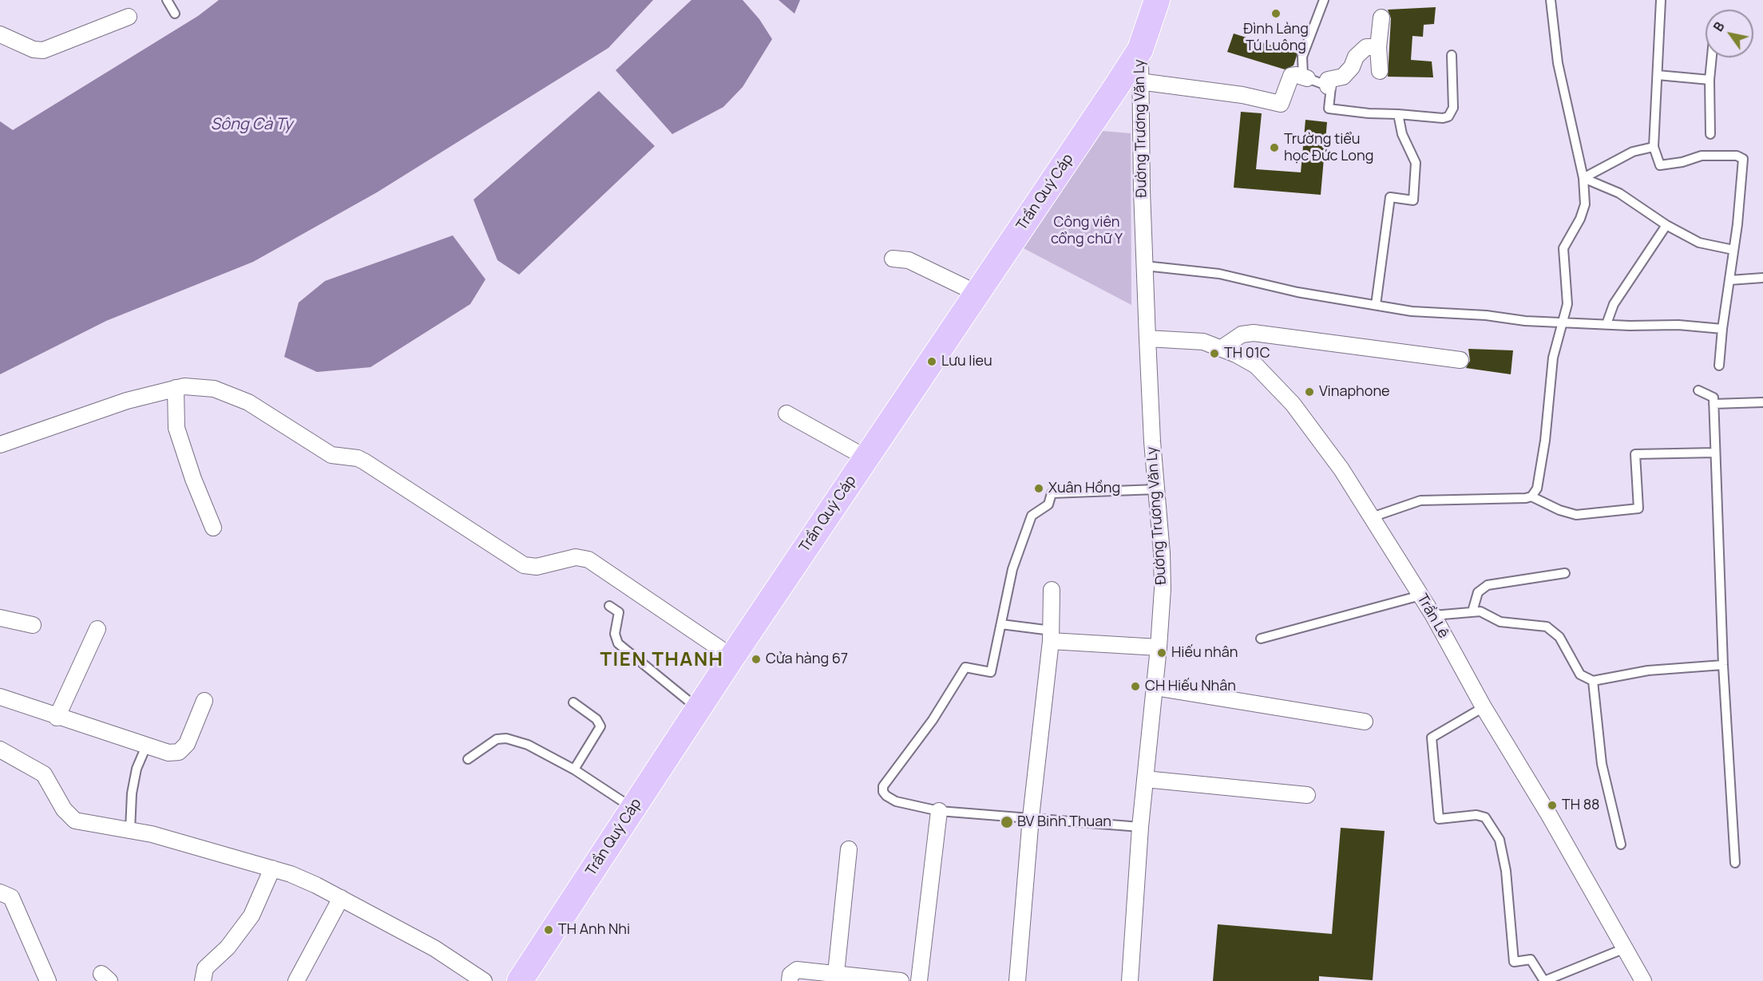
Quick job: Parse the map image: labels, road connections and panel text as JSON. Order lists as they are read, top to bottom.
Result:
{
  "streets": {
    "main road": ["Trần Quý Cáp"],
    "street": ["Đường Trương Văn Ly", "Trần Lê"]
  },
  "crossings": [
    ["Đường Trương Văn Ly", "Trần Quý Cáp"],
    ["Đường Trương Văn Ly", "Trần Lê"]
  ],
  "districts": ["TIEN THANH"],
  "water": ["Sông Cà Ty"],
  "parks": ["Công viên cổng chữ Y"],
  "places": [
    "Đình Làng Tú Luông",
    "Trường tiểu học Đức Long",
    "TH 01C",
    "Lưu lieu",
    "Vinaphone",
    "Xuân Hồng",
    "Hiếu nhân",
    "Cửa hàng 67",
    "CH Hiếu Nhân",
    "TH 88",
    "BV Binh Thuan",
    "TH Anh Nhi"
  ],
  "north": "top left"
}
